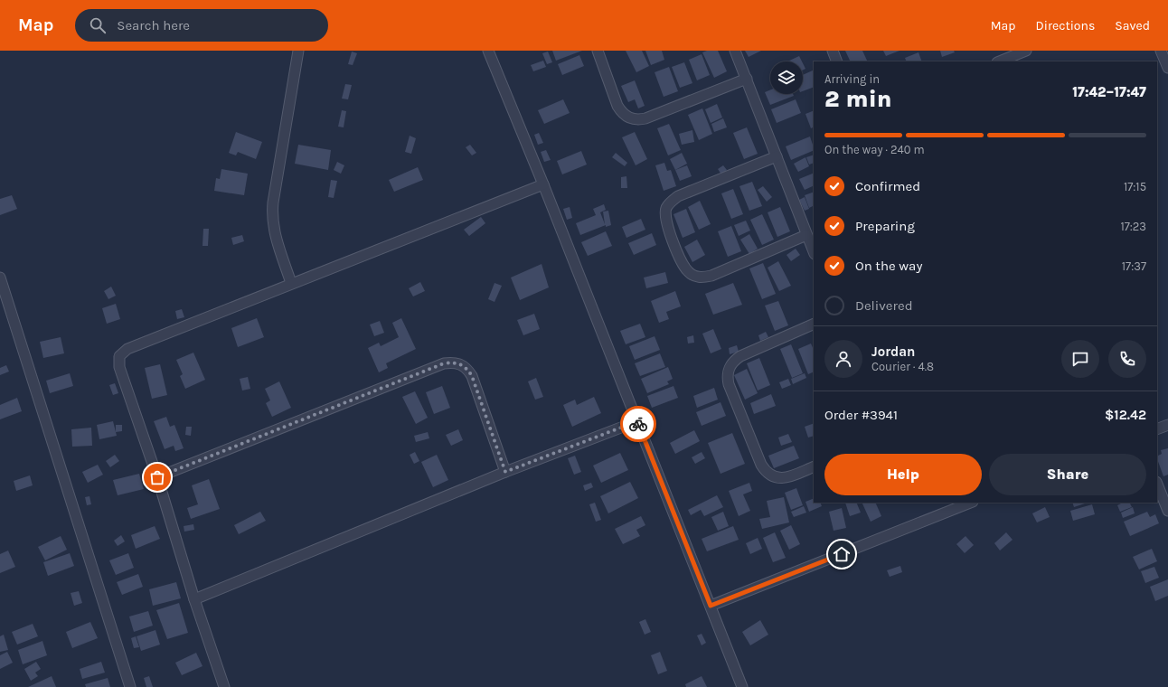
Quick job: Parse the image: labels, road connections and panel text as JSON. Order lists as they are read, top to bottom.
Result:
{
  "page": {
    "header": "Map",
    "search": "Search here",
    "nav": ["Map", "Directions", "Saved"],
    "heading": ["2 min", "Arriving in", "17:42–17:47"],
    "panel": [
      "Jordan",
      "Courier · 4.8",
      "Order #3941",
      "$12.42"
    ],
    "bar": "On the way · 240 m",
    "list": [
      ["Confirmed", "17:15"],
      ["Preparing", "17:23"],
      ["On the way", "17:37"],
      "Delivered"
    ],
    "buttons": ["Help", "Share"]
  }
}
